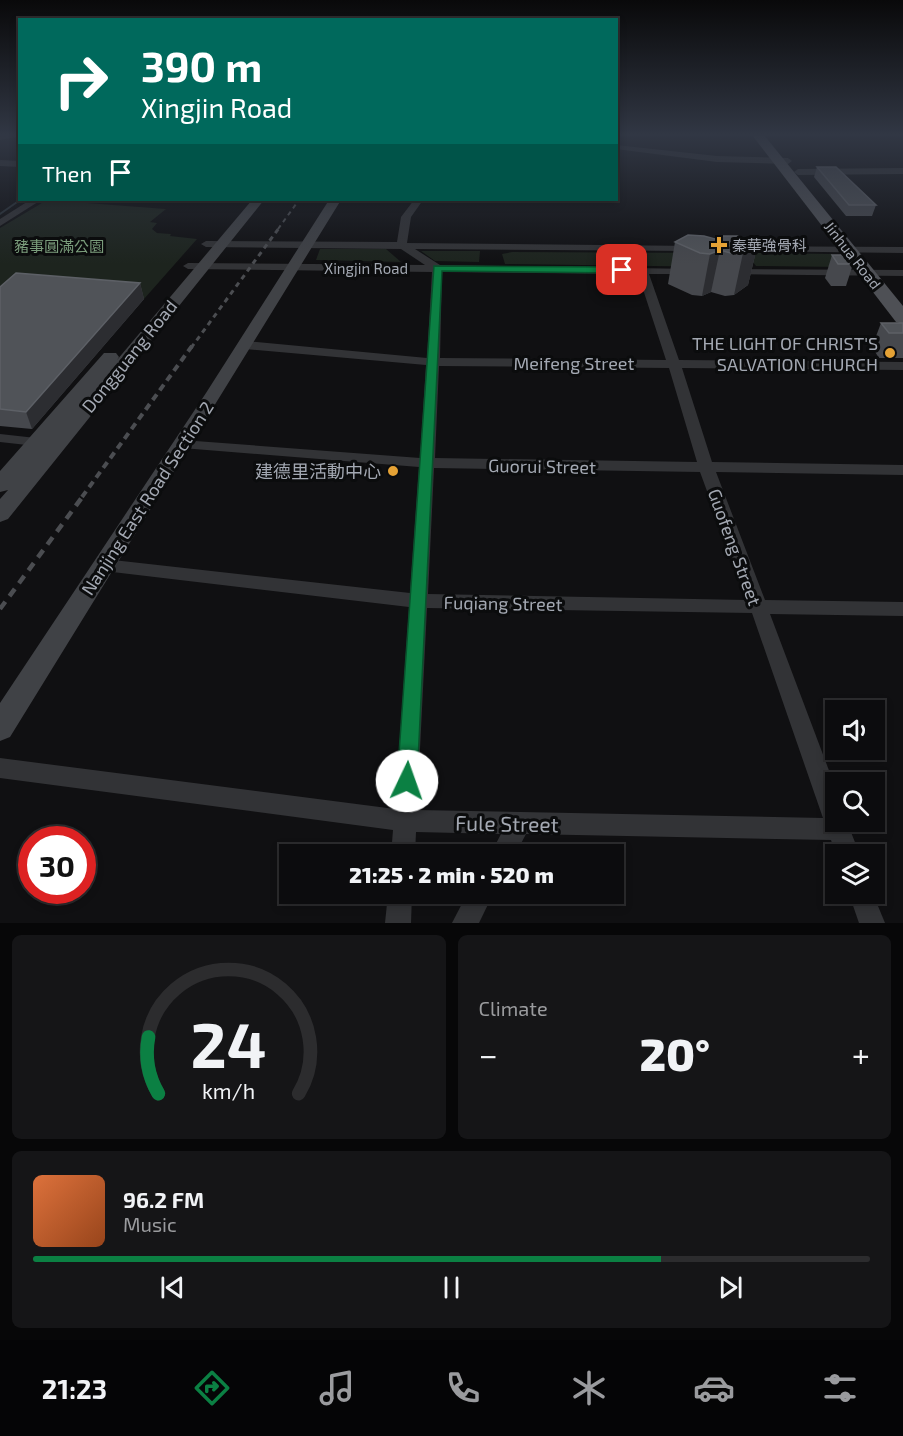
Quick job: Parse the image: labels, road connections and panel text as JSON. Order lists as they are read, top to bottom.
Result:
{
  "streets": {
    "main road": ["Jinhua Road"],
    "street": [
      "Xingjin Road",
      "Dongguang Road",
      "Meifeng Street",
      "Guorui Street",
      "Nanjing East Road Section 2",
      "Guofeng Street",
      "Fuqiang Street",
      "Fule Street"
    ]
  },
  "crossings": [
    ["Xingjin Road", "Dongguang Road"],
    ["Xingjin Road", "Nanjing East Road Section 2"],
    ["Xingjin Road", "Guofeng Street"],
    ["Meifeng Street", "Nanjing East Road Section 2"],
    ["Meifeng Street", "Guofeng Street"],
    ["Guorui Street", "Nanjing East Road Section 2"],
    ["Guorui Street", "Guofeng Street"],
    ["Nanjing East Road Section 2", "Fuqiang Street"],
    ["Guofeng Street", "Fuqiang Street"]
  ],
  "parks": ["豬事圓滿公園"],
  "places": {
    "health": ["秦華強骨科"],
    "other": ["THE LIGHT OF CHRIST'S SALVATION CHURCH", "建德里活動中心"]
  },
  "page": {
    "turn": ["390 m", "Xingjin Road"],
    "then": "Then",
    "limit": "30",
    "trip": "21:25 · 2 min · 520 m",
    "tile": "Climate",
    "heat": ["−", "20°", "+"],
    "song": ["96.2 FM", "Music"],
    "tabs": "21:23",
    "gauge": ["24", "km/h"]
  }
}
